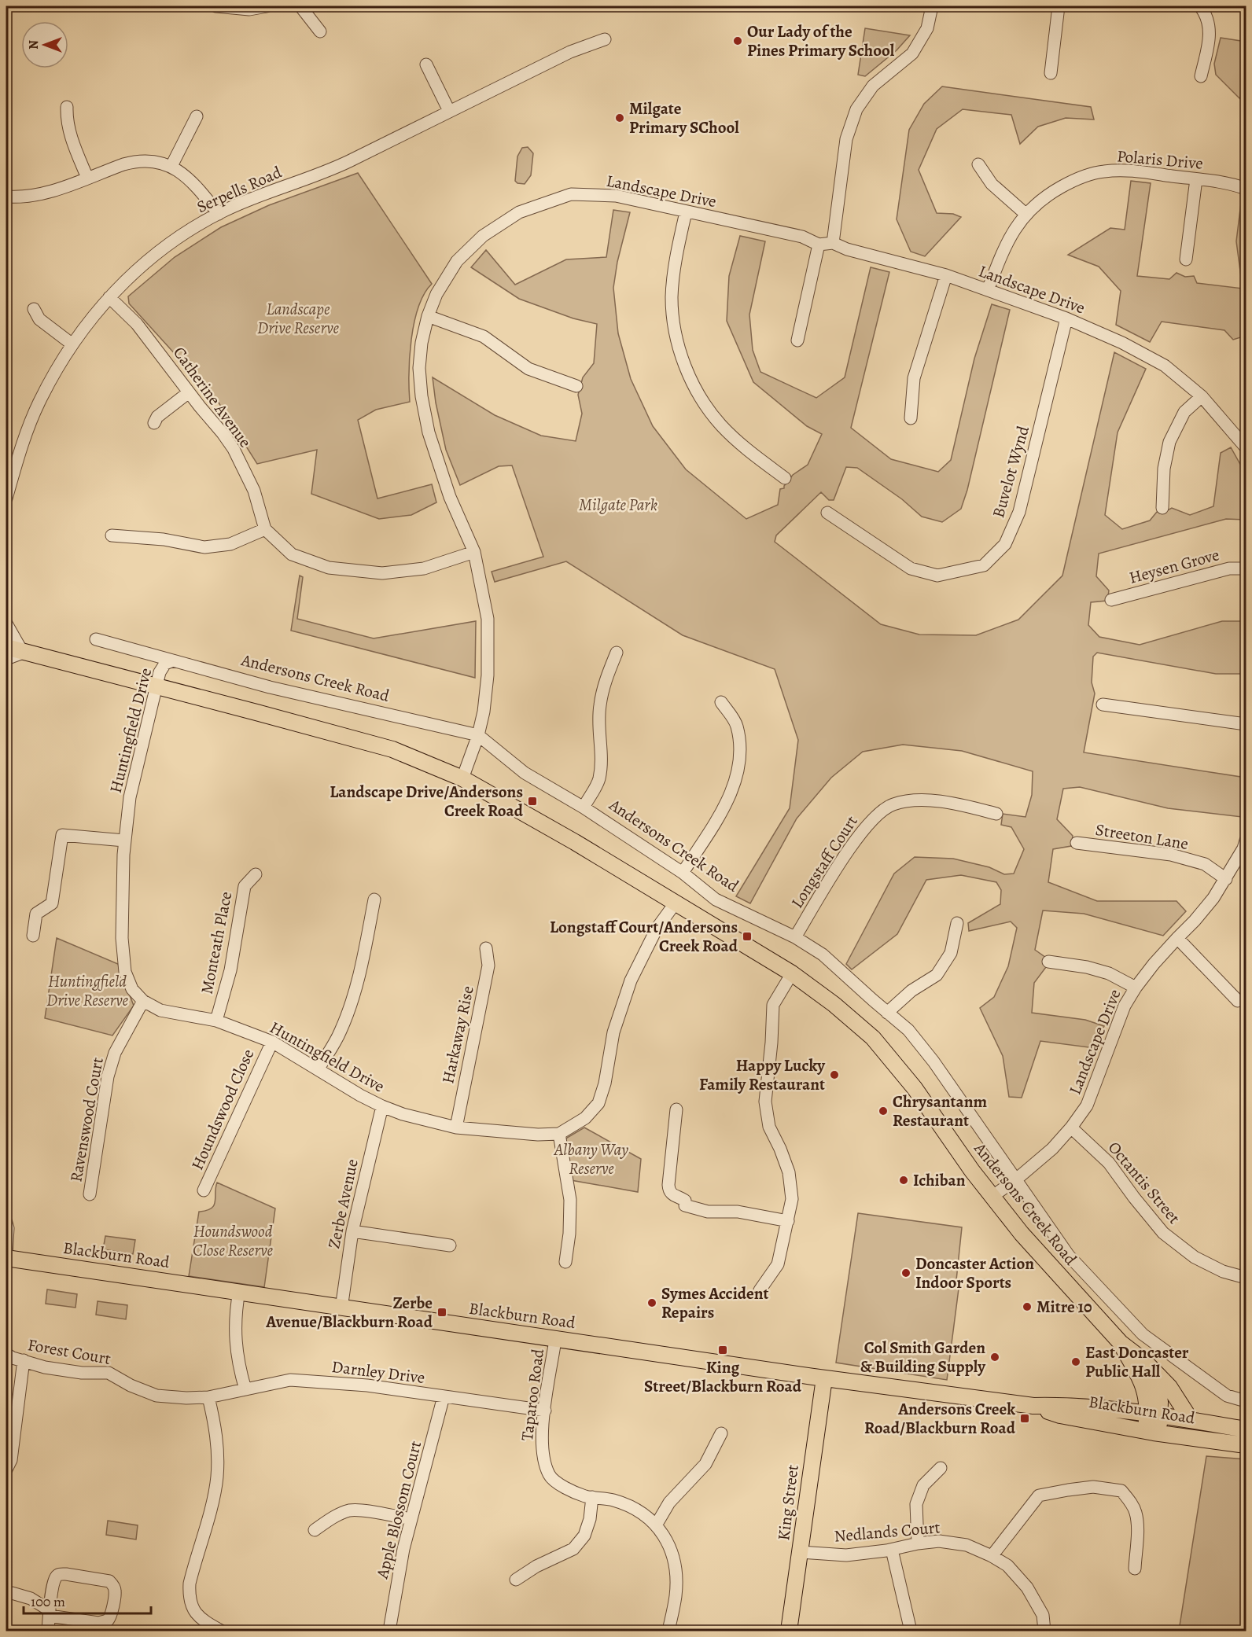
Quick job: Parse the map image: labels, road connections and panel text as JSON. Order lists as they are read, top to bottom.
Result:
{
  "streets": {
    "main road": ["Andersons Creek Road", "Blackburn Road", "King Street"],
    "street": [
      "Polaris Drive",
      "Serpells Road",
      "Landscape Drive",
      "Catherine Avenue",
      "Buvelot Wynd",
      "Heysen Grove",
      "Huntingfield Drive",
      "Streeton Lane",
      "Longstaff Court",
      "Monteath Place",
      "Harkaway Rise",
      "Houndswood Close",
      "Ravenswood Court",
      "Octantis Street",
      "Zerbe Avenue",
      "Forest Court",
      "Darnley Drive",
      "Taparoo Road",
      "Apple Blossom Court",
      "Nedlands Court"
    ]
  },
  "crossings": [
    ["Polaris Drive", "Landscape Drive"],
    ["Serpells Road", "Catherine Avenue"],
    ["Landscape Drive", "Buvelot Wynd"],
    ["Landscape Drive", "Andersons Creek Road"],
    ["Landscape Drive", "Streeton Lane"],
    ["Landscape Drive", "Octantis Street"],
    ["Andersons Creek Road", "Huntingfield Drive"],
    ["Andersons Creek Road", "Longstaff Court"],
    ["Andersons Creek Road", "Blackburn Road"],
    ["Huntingfield Drive", "Monteath Place"],
    ["Huntingfield Drive", "Harkaway Rise"],
    ["Huntingfield Drive", "Houndswood Close"],
    ["Huntingfield Drive", "Ravenswood Court"],
    ["Huntingfield Drive", "Zerbe Avenue"],
    ["Zerbe Avenue", "Blackburn Road"],
    ["Blackburn Road", "Taparoo Road"],
    ["Blackburn Road", "King Street"],
    ["Forest Court", "Darnley Drive"],
    ["Darnley Drive", "Taparoo Road"],
    ["Darnley Drive", "Apple Blossom Court"],
    ["King Street", "Nedlands Court"]
  ],
  "parks": [
    "Landscape Drive Reserve",
    "Milgate Park",
    "Huntingfield Drive Reserve",
    "Albany Way Reserve",
    "Houndswood Close Reserve"
  ],
  "places": {
    "other": [
      "Our Lady of the Pines Primary School",
      "Milgate Primary SChool",
      "Happy Lucky Family Restaurant",
      "Chrysantanm Restaurant",
      "Ichiban",
      "Doncaster Action Indoor Sports",
      "Symes Accident Repairs",
      "Mitre 10",
      "Col Smith Garden & Building Supply",
      "East Doncaster Public Hall"
    ],
    "transit": [
      "Landscape Drive/Andersons Creek Road",
      "Longstaff Court/Andersons Creek Road",
      "Zerbe Avenue/Blackburn Road",
      "King Street/Blackburn Road",
      "Andersons Creek Road/Blackburn Road"
    ]
  },
  "scale_bar": "100 m",
  "north": "left"
}
